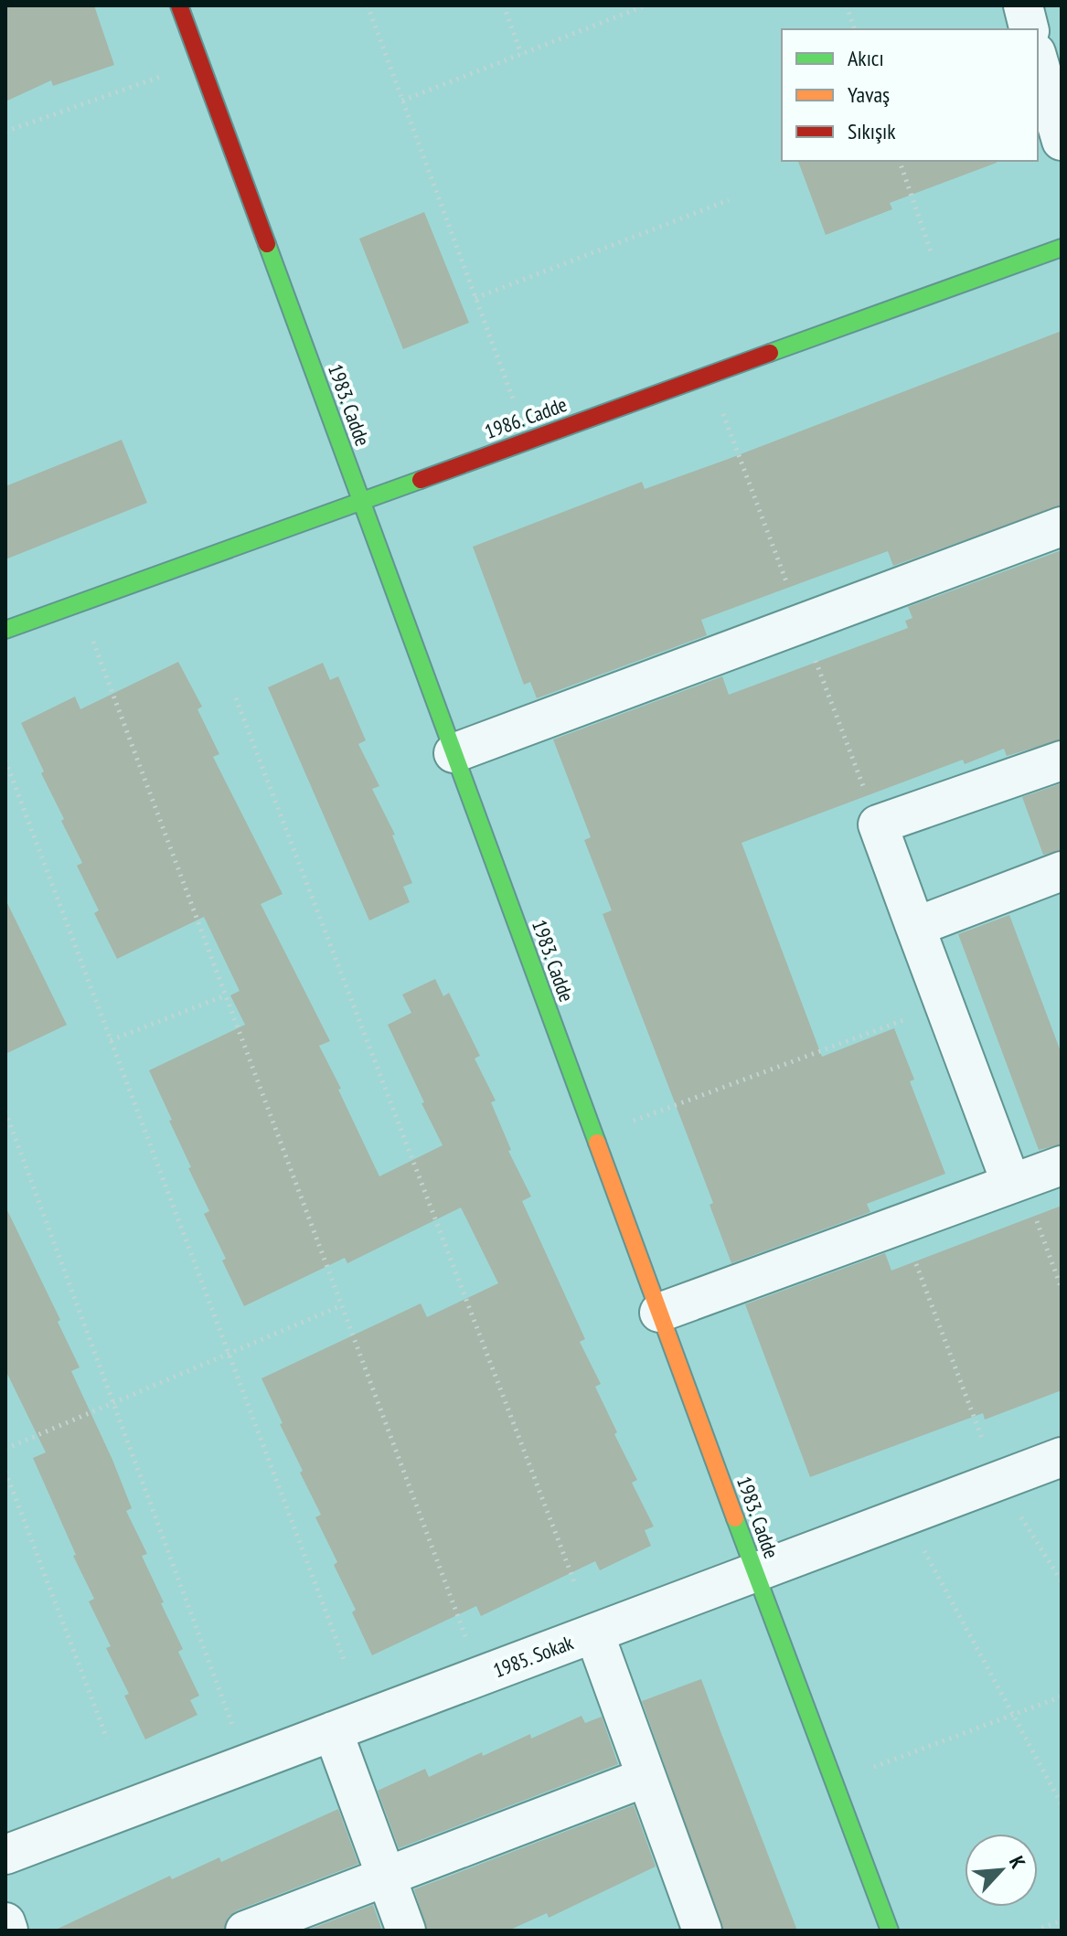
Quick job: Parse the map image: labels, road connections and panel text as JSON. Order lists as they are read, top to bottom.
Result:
{
  "streets": {
    "street": ["1983. Cadde", "1986. Cadde", "1985. Sokak"]
  },
  "crossings": [
    ["1983. Cadde", "1986. Cadde"],
    ["1983. Cadde", "1985. Sokak"]
  ],
  "legend": ["Akıcı", "Yavaş", "Sıkışık"],
  "north": "top right"
}
